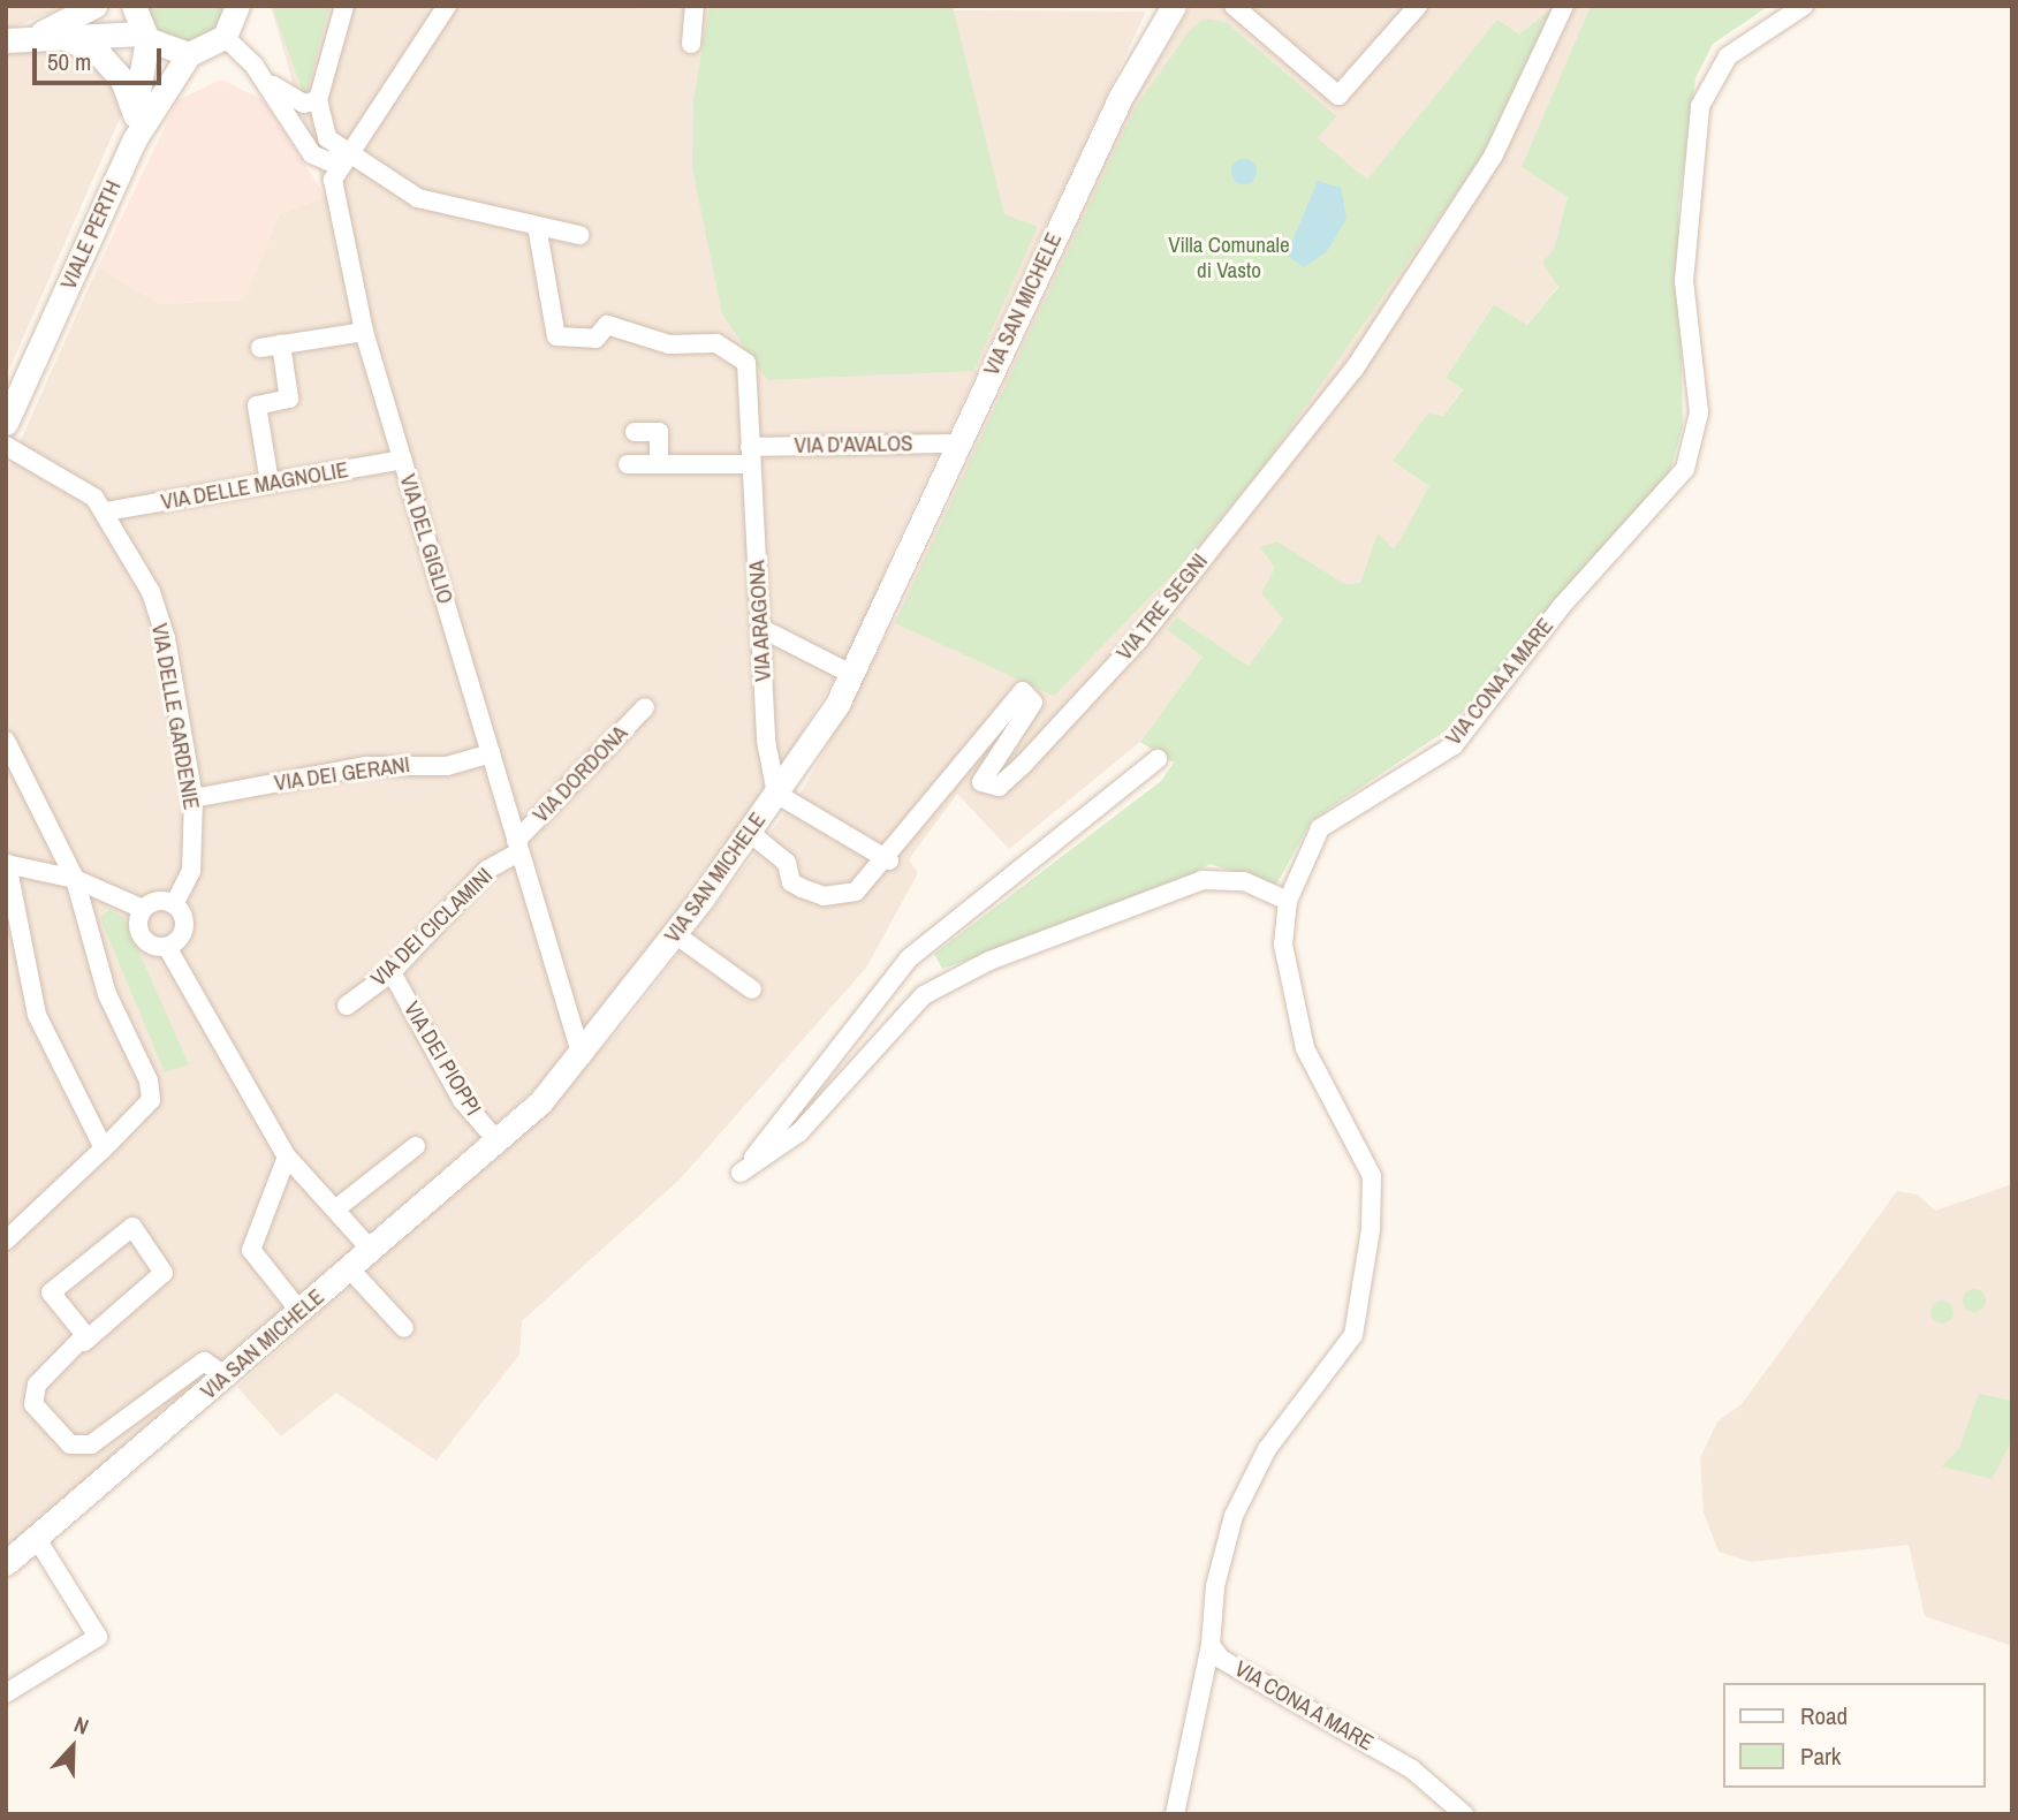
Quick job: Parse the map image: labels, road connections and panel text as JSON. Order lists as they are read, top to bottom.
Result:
{
  "streets": {
    "street": [
      "VIALE PERTH",
      "VIA SAN MICHELE",
      "VIA D'AVALOS",
      "VIA DELLE MAGNOLIE",
      "VIA DEL GIGLIO",
      "VIA TRE SEGNI",
      "VIA ARAGONA",
      "VIA CONA A MARE",
      "VIA DELLE GARDENIE",
      "VIA DEI GERANI",
      "VIA DORDONA",
      "VIA DEI CICLAMINI",
      "VIA DEI PIOPPI"
    ]
  },
  "crossings": [
    ["VIA SAN MICHELE", "VIA D'AVALOS"],
    ["VIA SAN MICHELE", "VIA DEL GIGLIO"],
    ["VIA SAN MICHELE", "VIA ARAGONA"],
    ["VIA SAN MICHELE", "VIA DEI PIOPPI"],
    ["VIA D'AVALOS", "VIA ARAGONA"],
    ["VIA DELLE MAGNOLIE", "VIA DEL GIGLIO"],
    ["VIA DELLE MAGNOLIE", "VIA DELLE GARDENIE"],
    ["VIA DEL GIGLIO", "VIA DEI GERANI"],
    ["VIA DEL GIGLIO", "VIA DORDONA"],
    ["VIA DEL GIGLIO", "VIA DEI CICLAMINI"],
    ["VIA DELLE GARDENIE", "VIA DEI GERANI"],
    ["VIA DORDONA", "VIA DEI CICLAMINI"],
    ["VIA DEI CICLAMINI", "VIA DEI PIOPPI"]
  ],
  "parks": ["Villa Comunale di Vasto"],
  "legend": ["Road", "Park"],
  "scale_bar": "50 m",
  "north": "top"
}
